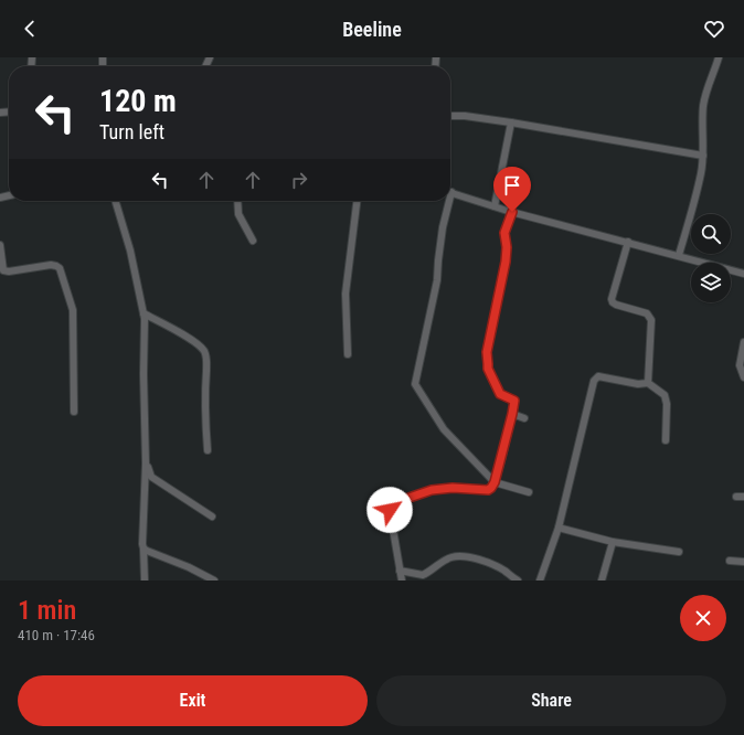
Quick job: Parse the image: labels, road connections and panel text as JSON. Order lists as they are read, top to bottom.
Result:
{
  "page": {
    "header": "Beeline",
    "turn": ["120 m", "Turn left"],
    "heading": ["1 min", "410 m · 17:46"],
    "buttons": ["Exit", "Share"]
  }
}
